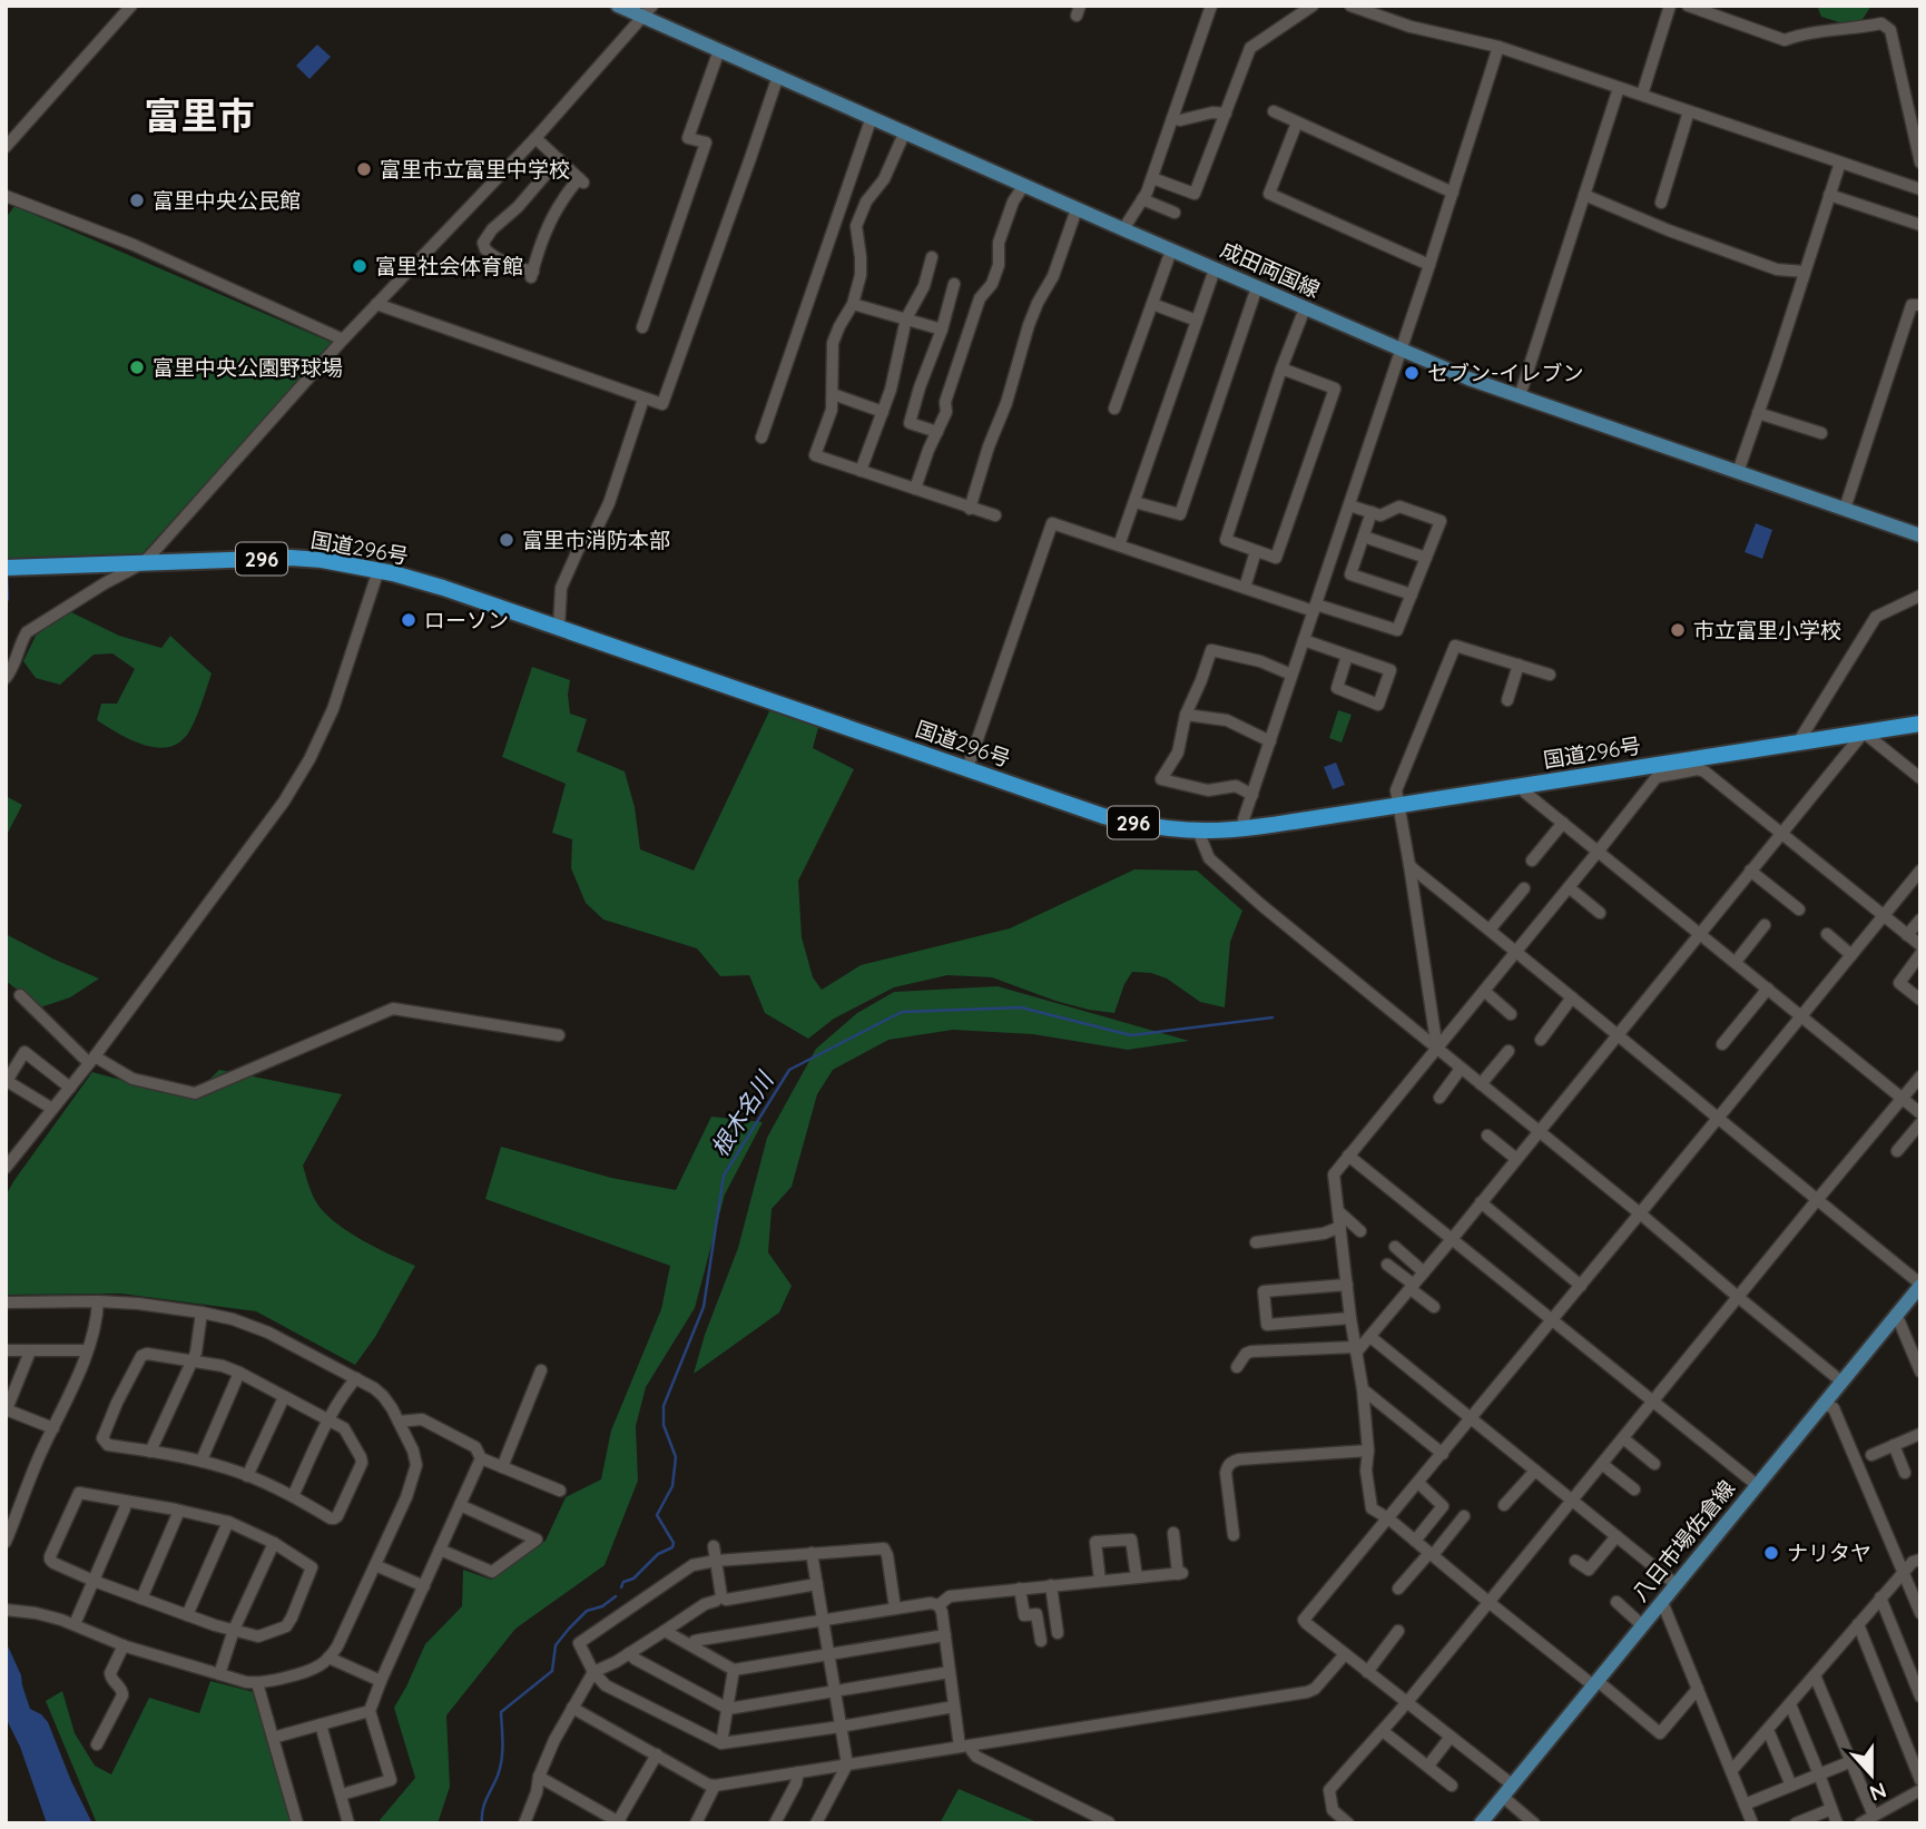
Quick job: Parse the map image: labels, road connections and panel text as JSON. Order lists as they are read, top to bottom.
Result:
{
  "streets": {
    "highway": ["国道296号", "296"],
    "main road": ["成田両国線", "八日市場佐倉線"]
  },
  "districts": ["富里市"],
  "water": ["根木名川"],
  "places": [
    "富里市立富里中学校",
    "富里中央公民館",
    "富里社会体育館",
    "富里中央公園野球場",
    "セブン-イレブン",
    "富里市消防本部",
    "ローソン",
    "市立富里小学校",
    "ナリタヤ"
  ],
  "north": "bottom"
}
